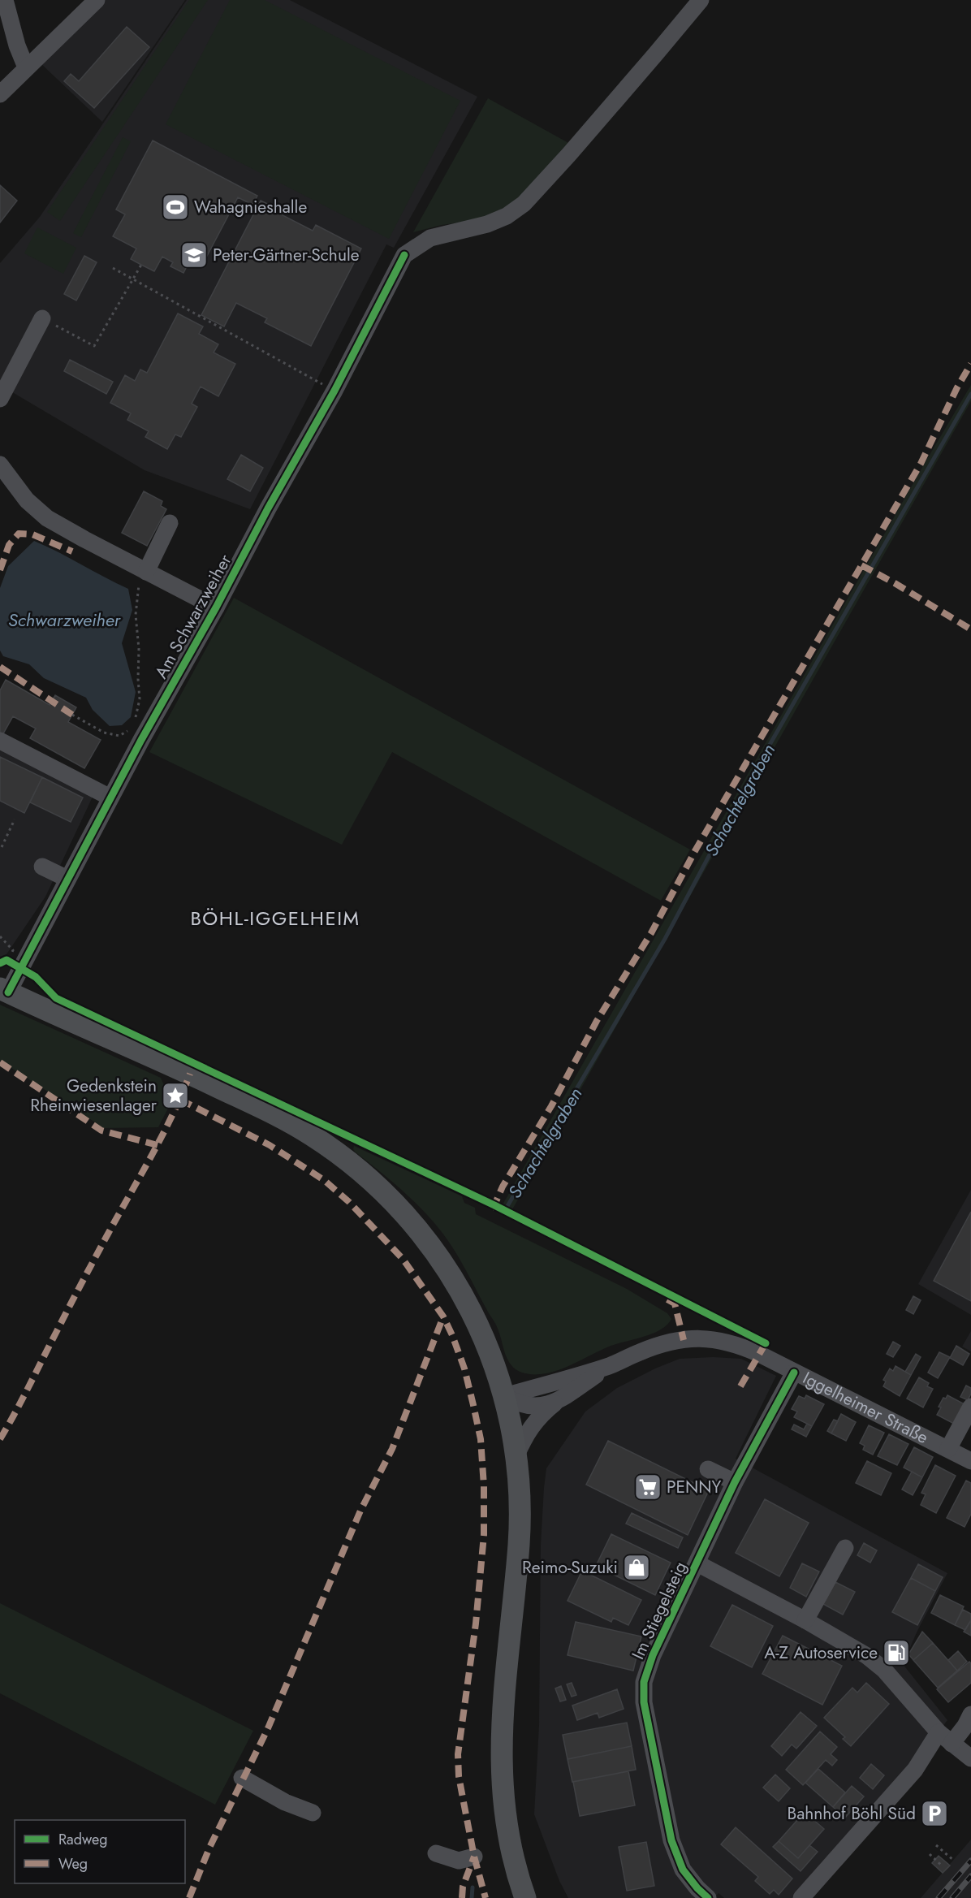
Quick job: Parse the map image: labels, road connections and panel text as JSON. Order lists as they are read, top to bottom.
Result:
{
  "streets": {
    "street": ["Am Schwarzweiher", "Iggelheimer Straße", "Im Stiegelsteig"]
  },
  "crossings": [
    ["Iggelheimer Straße", "Im Stiegelsteig"]
  ],
  "districts": ["BÖHL-IGGELHEIM"],
  "water": ["Schwarzweiher", "Schachtelgraben"],
  "places": {
    "sports": ["Wahagnieshalle"],
    "school or university": ["Peter-Gärtner-Schule"],
    "place": ["Gedenkstein Rheinwiesenlager"],
    "supermarket": ["PENNY"],
    "shop": ["Reimo-Suzuki"],
    "fuel station": ["A-Z Autoservice"],
    "parking": ["Bahnhof Böhl Süd"]
  },
  "legend": ["Radweg", "Weg"]
}
